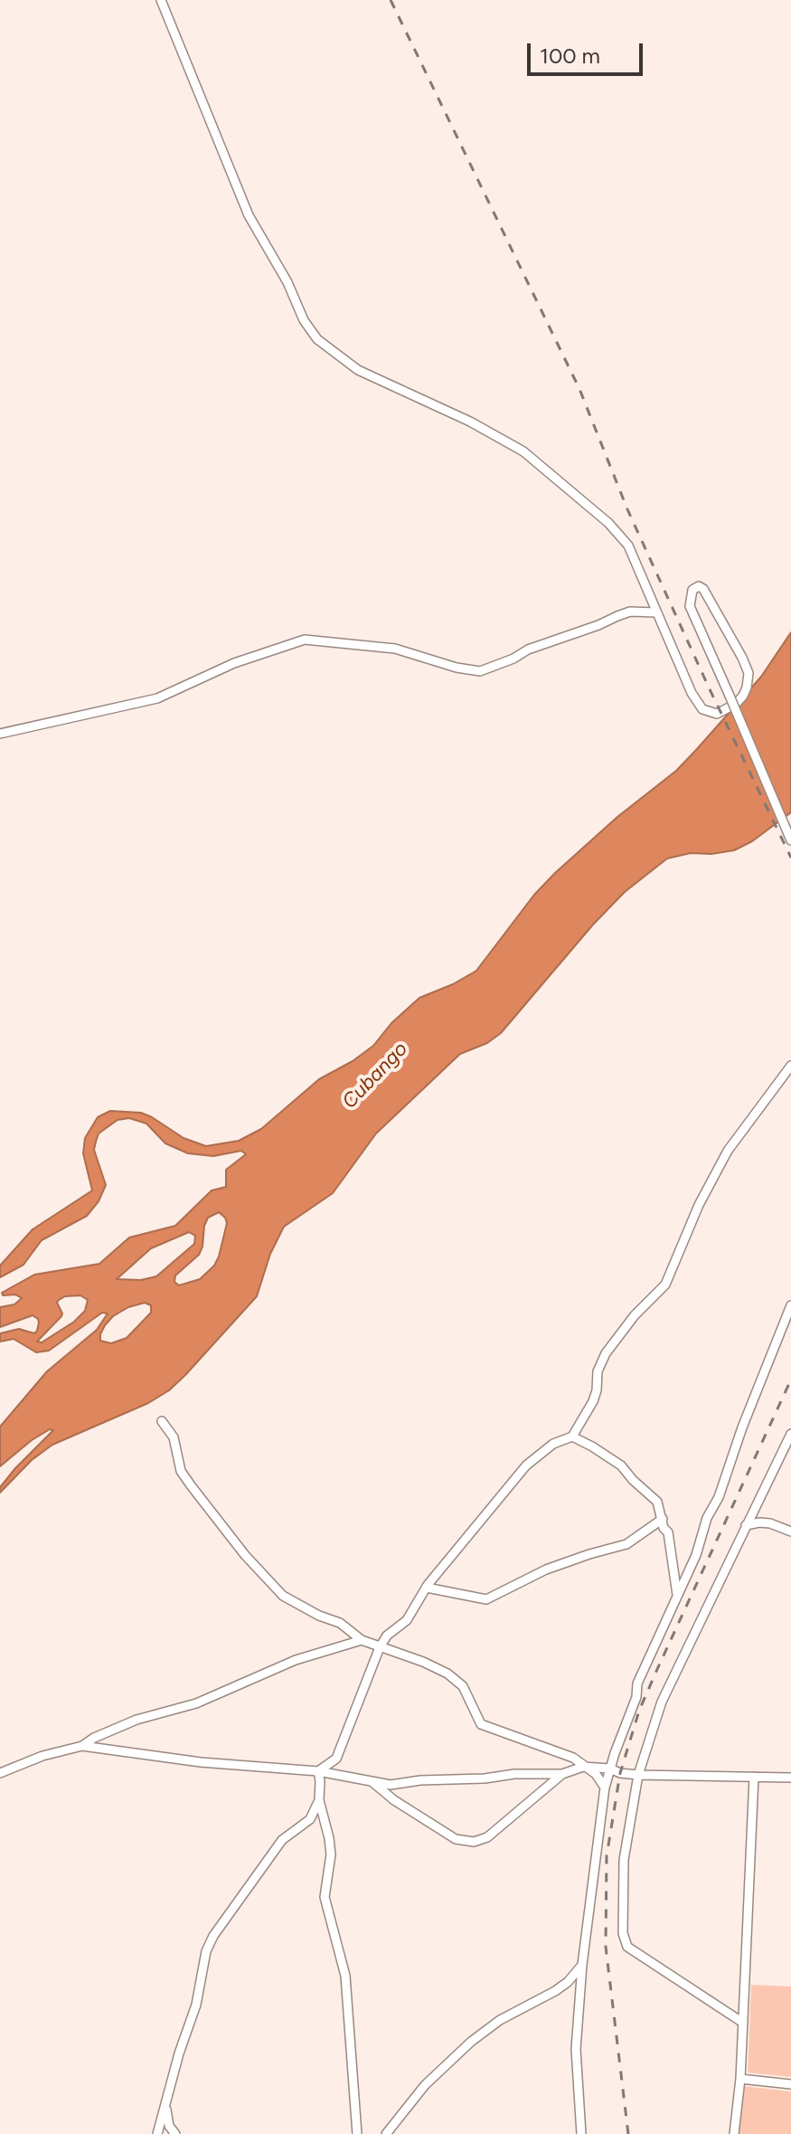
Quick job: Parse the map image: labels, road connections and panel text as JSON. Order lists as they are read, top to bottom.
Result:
{
  "water": ["Cubango"],
  "scale_bar": "100 m"
}
